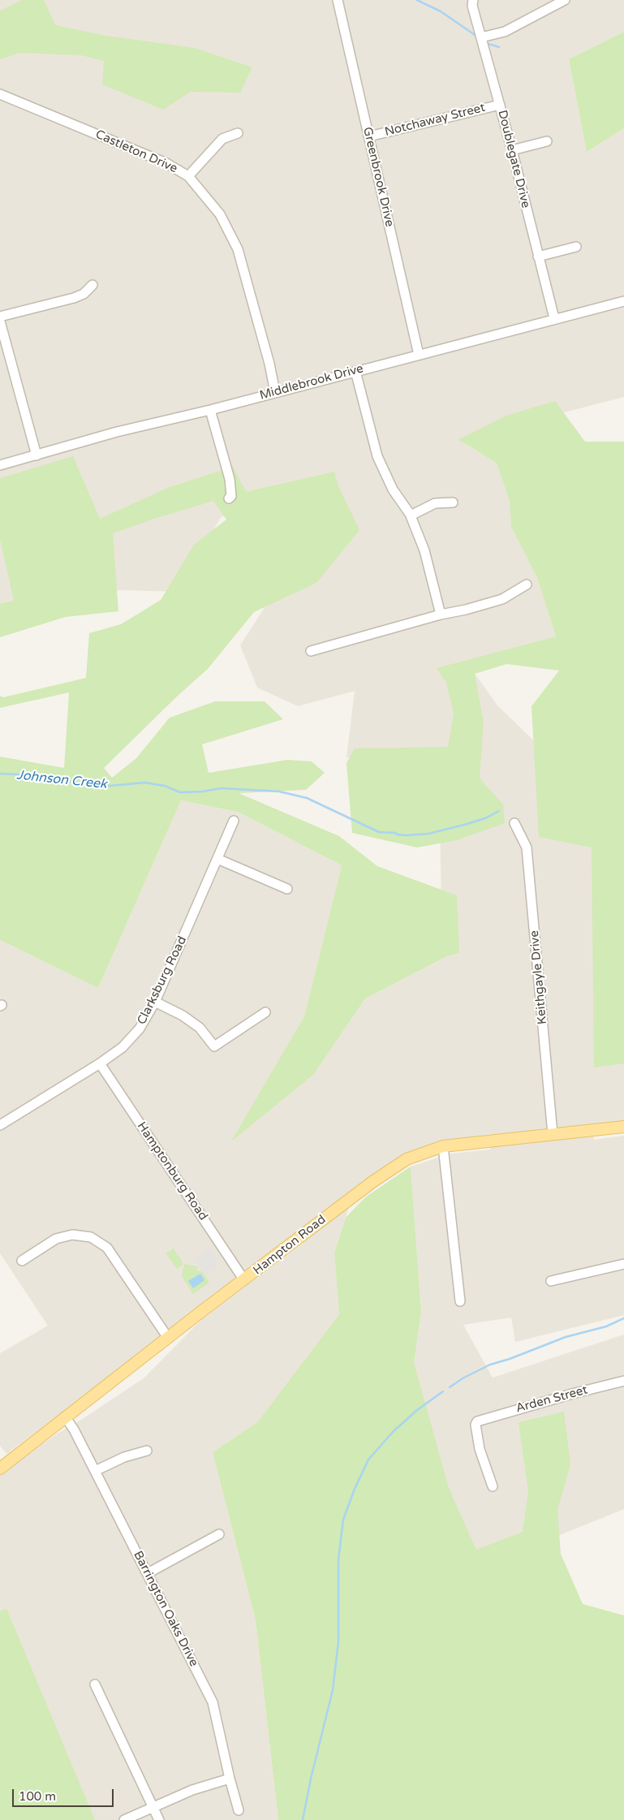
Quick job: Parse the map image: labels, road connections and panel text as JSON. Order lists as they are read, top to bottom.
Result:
{
  "streets": {
    "main road": ["Hampton Road"],
    "street": [
      "Notchaway Street",
      "Castleton Drive",
      "Doublegate Drive",
      "Greenbrook Drive",
      "Middlebrook Drive",
      "Keithgayle Drive",
      "Clarksburg Road",
      "Hamptonburg Road",
      "Arden Street",
      "Barrington Oaks Drive"
    ]
  },
  "crossings": [
    ["Notchaway Street", "Doublegate Drive"],
    ["Notchaway Street", "Greenbrook Drive"],
    ["Castleton Drive", "Middlebrook Drive"],
    ["Doublegate Drive", "Middlebrook Drive"],
    ["Greenbrook Drive", "Middlebrook Drive"],
    ["Keithgayle Drive", "Hampton Road"],
    ["Clarksburg Road", "Hamptonburg Road"],
    ["Hamptonburg Road", "Hampton Road"],
    ["Hampton Road", "Barrington Oaks Drive"]
  ],
  "water": ["Johnson Creek"],
  "scale_bar": "100 m"
}
